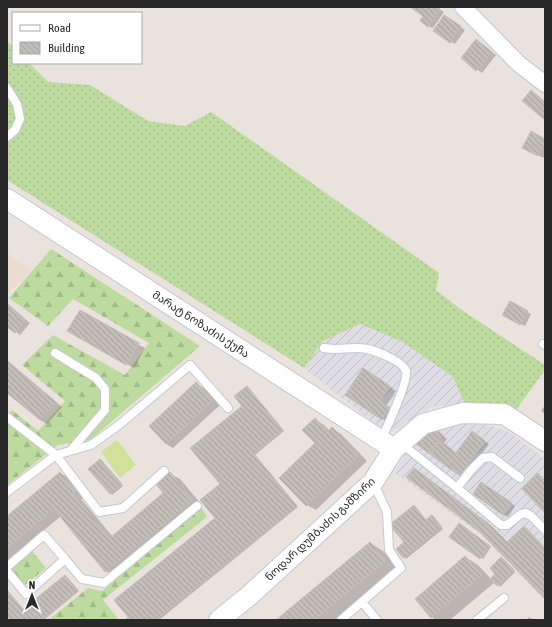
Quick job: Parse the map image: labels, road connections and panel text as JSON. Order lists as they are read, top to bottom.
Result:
{
  "streets": {
    "street": ["მარატ ნოზაძის ქუჩა", "ნოდარ დუმბაძის გამზირი"]
  },
  "crossings": [
    ["მარატ ნოზაძის ქუჩა", "ნოდარ დუმბაძის გამზირი"]
  ],
  "legend": ["Road", "Building"],
  "north": "top"
}
